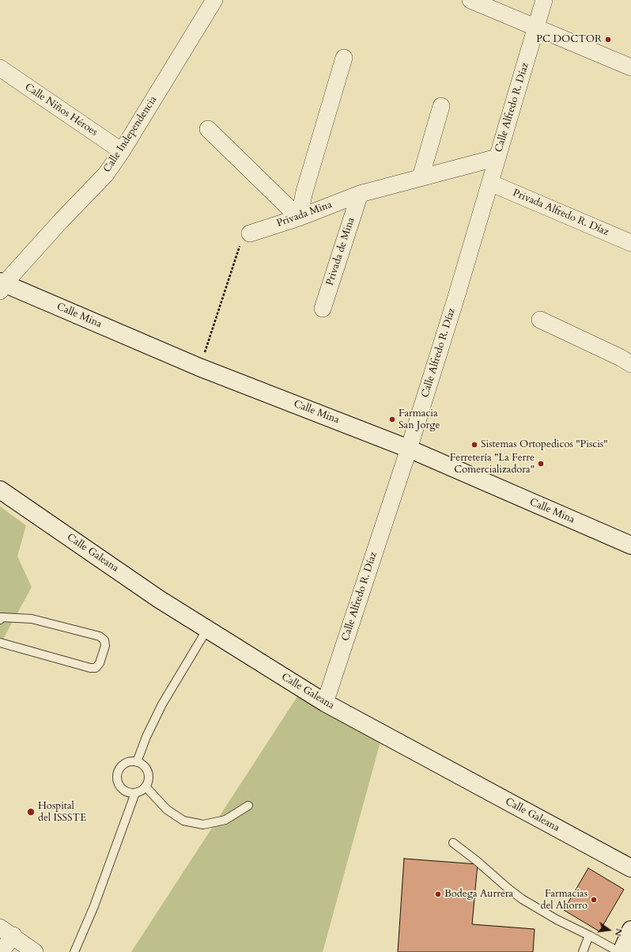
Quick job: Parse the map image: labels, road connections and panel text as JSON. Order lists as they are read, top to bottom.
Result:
{
  "streets": {
    "main road": ["Calle Mina", "Calle Galeana"],
    "street": [
      "Calle Alfredo R. Díaz",
      "Calle Niños Héroes",
      "Calle Independencia",
      "Privada Alfredo R. Díaz",
      "Privada Mina",
      "Privada de Mina"
    ]
  },
  "crossings": [
    ["Calle Alfredo R. Díaz", "Privada Alfredo R. Díaz"],
    ["Calle Alfredo R. Díaz", "Privada Mina"],
    ["Calle Alfredo R. Díaz", "Calle Mina"],
    ["Calle Alfredo R. Díaz", "Calle Galeana"],
    ["Calle Niños Héroes", "Calle Independencia"],
    ["Calle Independencia", "Calle Mina"],
    ["Privada Mina", "Privada de Mina"]
  ],
  "places": [
    "PC DOCTOR",
    "Farmacia San Jorge",
    "Sistemas Ortopedicos \"Piscis\"",
    "Ferretería \"La Ferre Comercializadora\"",
    "Hospital del ISSSTE",
    "Bodega Aurrera",
    "Farmacias del Ahorro"
  ],
  "north": "right"
}
